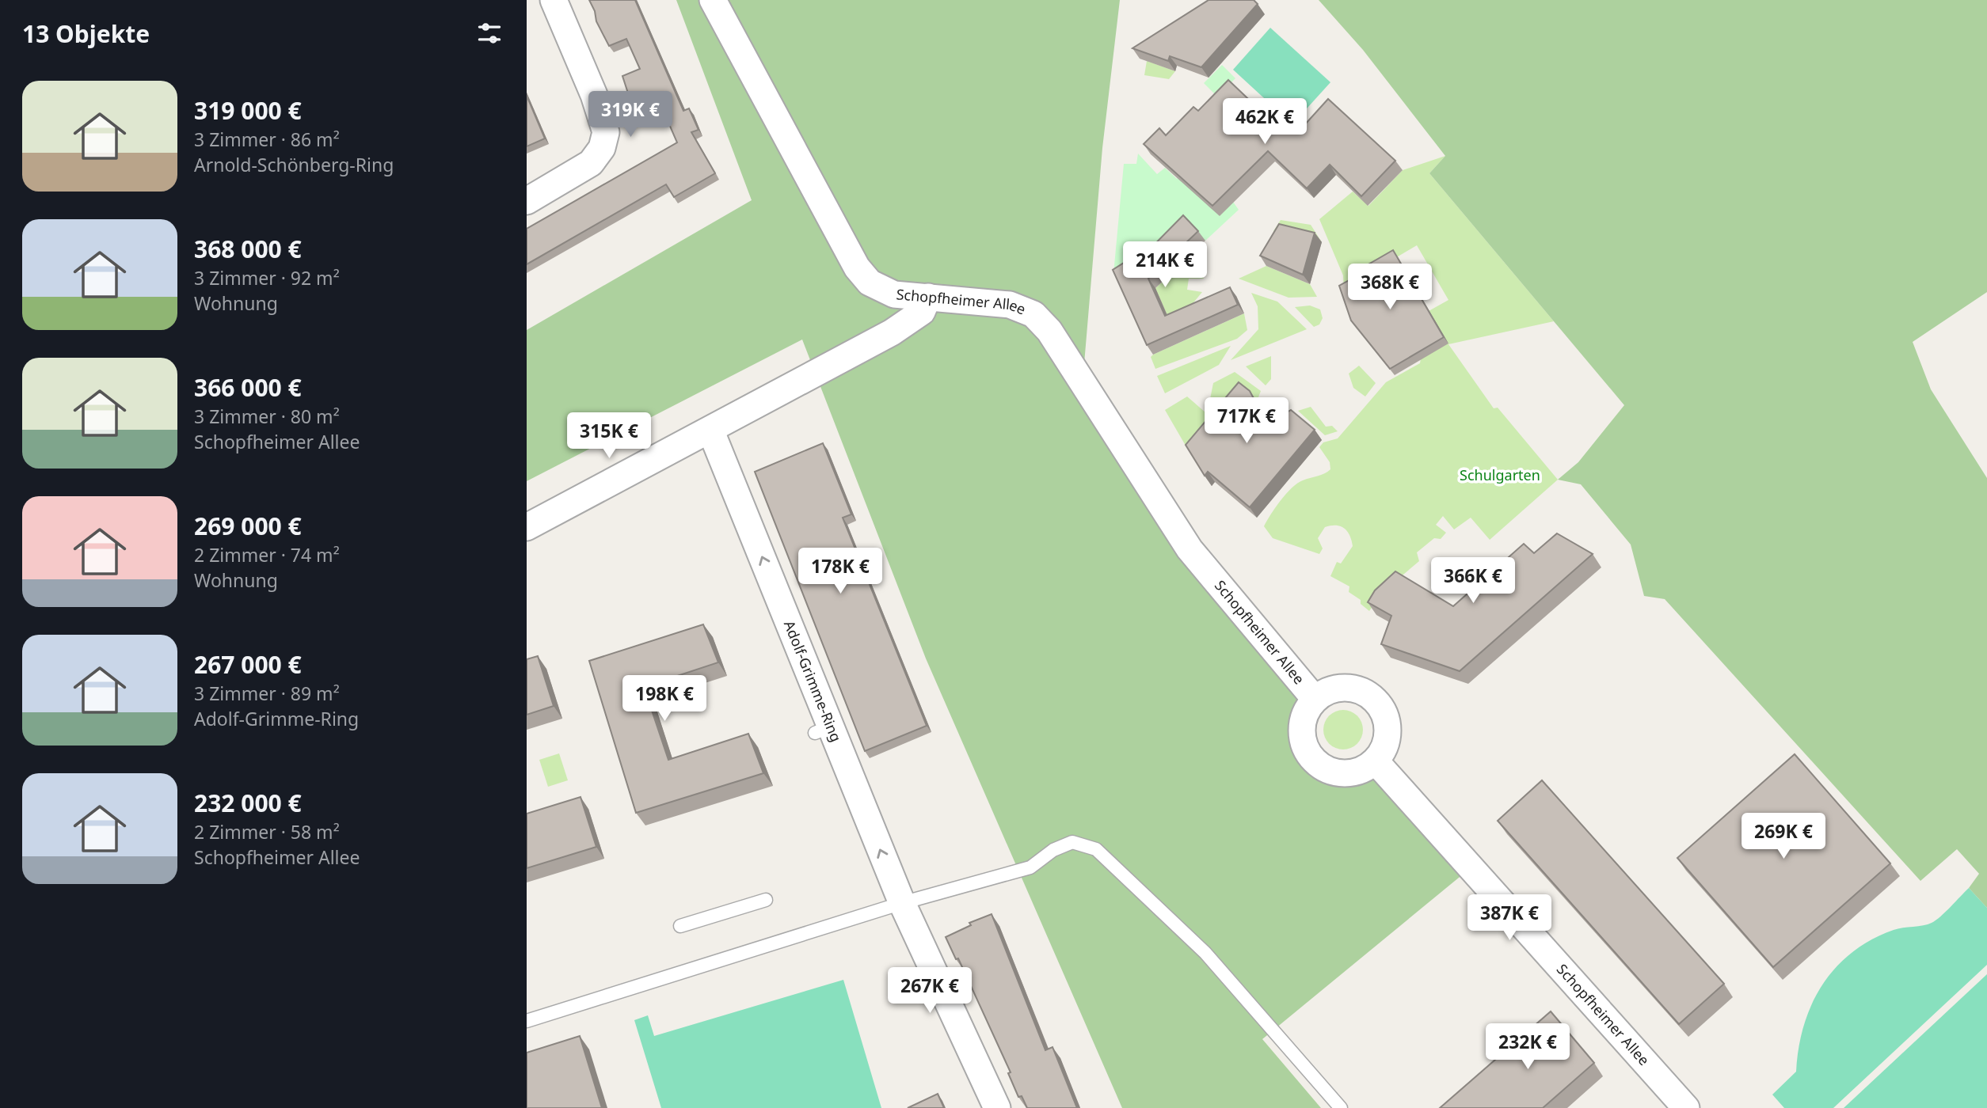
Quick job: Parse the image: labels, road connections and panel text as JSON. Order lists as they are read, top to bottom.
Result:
{
  "streets": {
    "street": ["Schopfheimer Allee", "Adolf-Grimme-Ring"]
  },
  "one_way": ["Adolf-Grimme-Ring"],
  "parks": ["Schulgarten"],
  "page": {
    "heading": "13 Objekte",
    "list": [
      {
        "name": "319 000 €",
        "note": "3 Zimmer · 86 m² · Arnold-Schönberg-Ring"
      },
      {
        "name": "368 000 €",
        "note": "3 Zimmer · 92 m² · Wohnung"
      },
      {
        "name": "366 000 €",
        "note": "3 Zimmer · 80 m² · Schopfheimer Allee"
      },
      {
        "name": "269 000 €",
        "note": "2 Zimmer · 74 m² · Wohnung"
      },
      {
        "name": "267 000 €",
        "note": "3 Zimmer · 89 m² · Adolf-Grimme-Ring"
      },
      {
        "name": "232 000 €",
        "note": "2 Zimmer · 58 m² · Schopfheimer Allee"
      }
    ],
    "price": [
      "319K €",
      "462K €",
      "214K €",
      "368K €",
      "717K €",
      "315K €",
      "178K €",
      "366K €",
      "198K €",
      "269K €",
      "387K €",
      "267K €",
      "232K €"
    ]
  }
}
